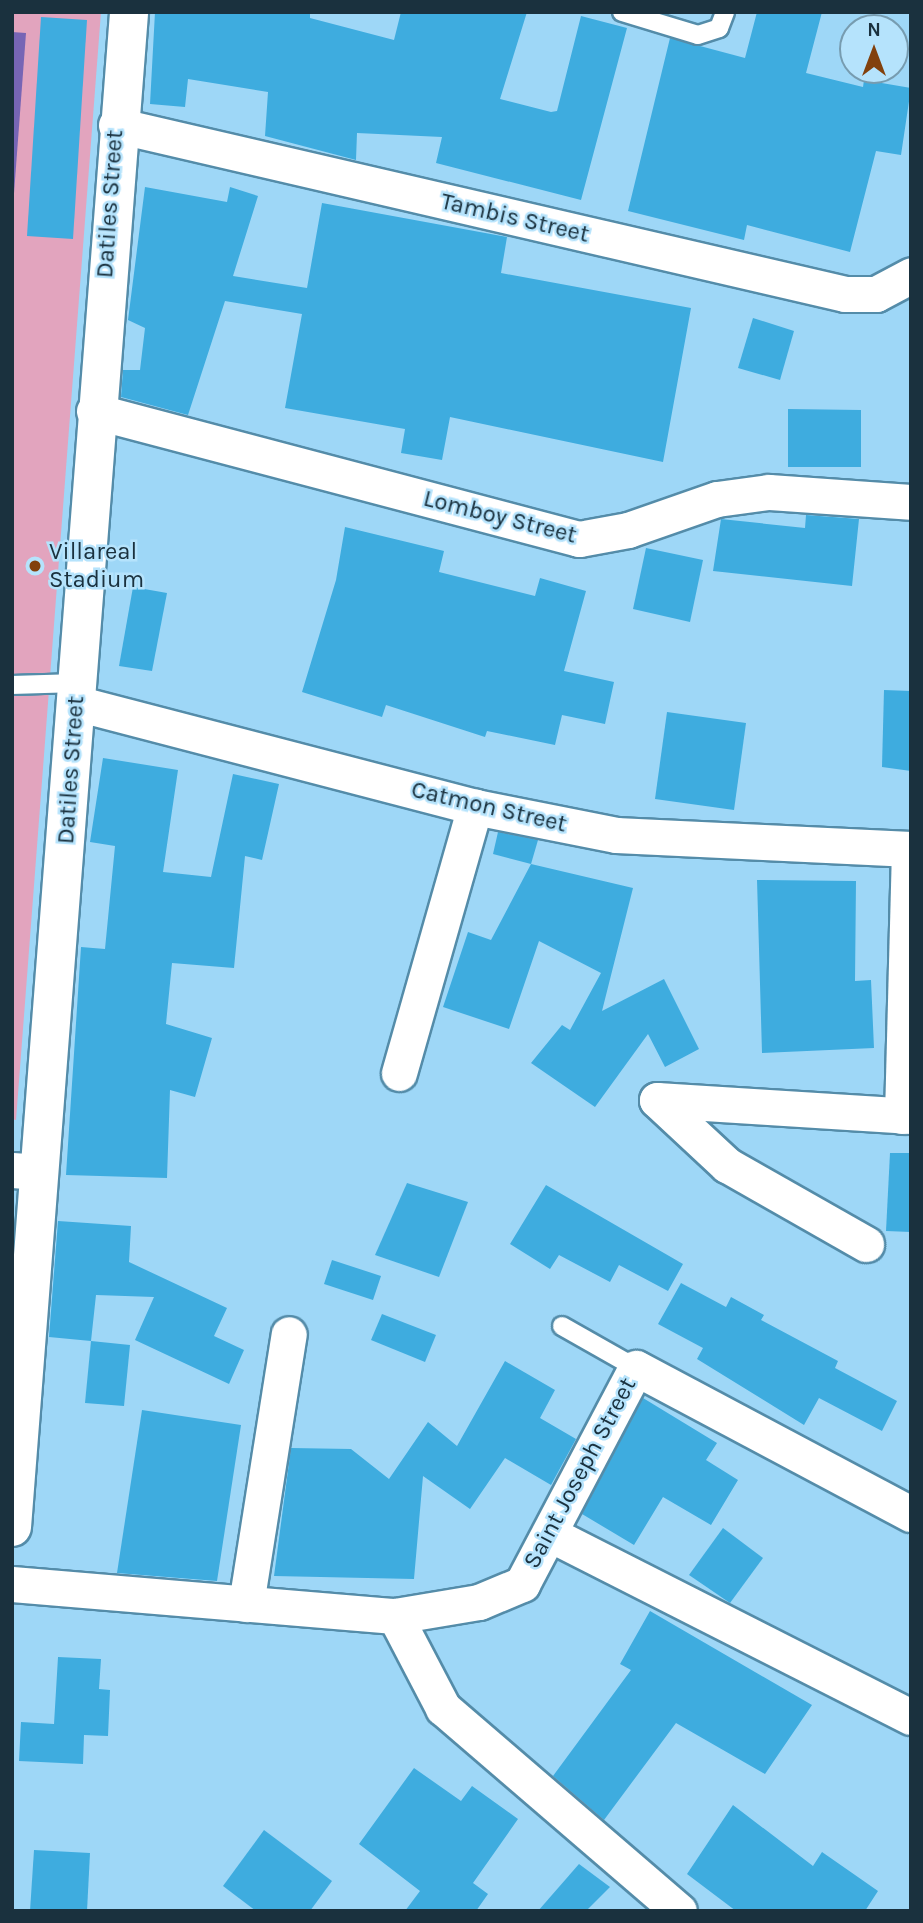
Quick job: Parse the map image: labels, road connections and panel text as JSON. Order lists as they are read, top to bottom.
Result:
{
  "streets": {
    "main road": ["Datiles Street"],
    "street": [
      "Tambis Street",
      "Lomboy Street",
      "Catmon Street",
      "Saint Joseph Street"
    ]
  },
  "crossings": [
    ["Datiles Street", "Tambis Street"],
    ["Datiles Street", "Lomboy Street"],
    ["Datiles Street", "Catmon Street"]
  ],
  "places": ["Villareal Stadium"],
  "north": "top"
}
